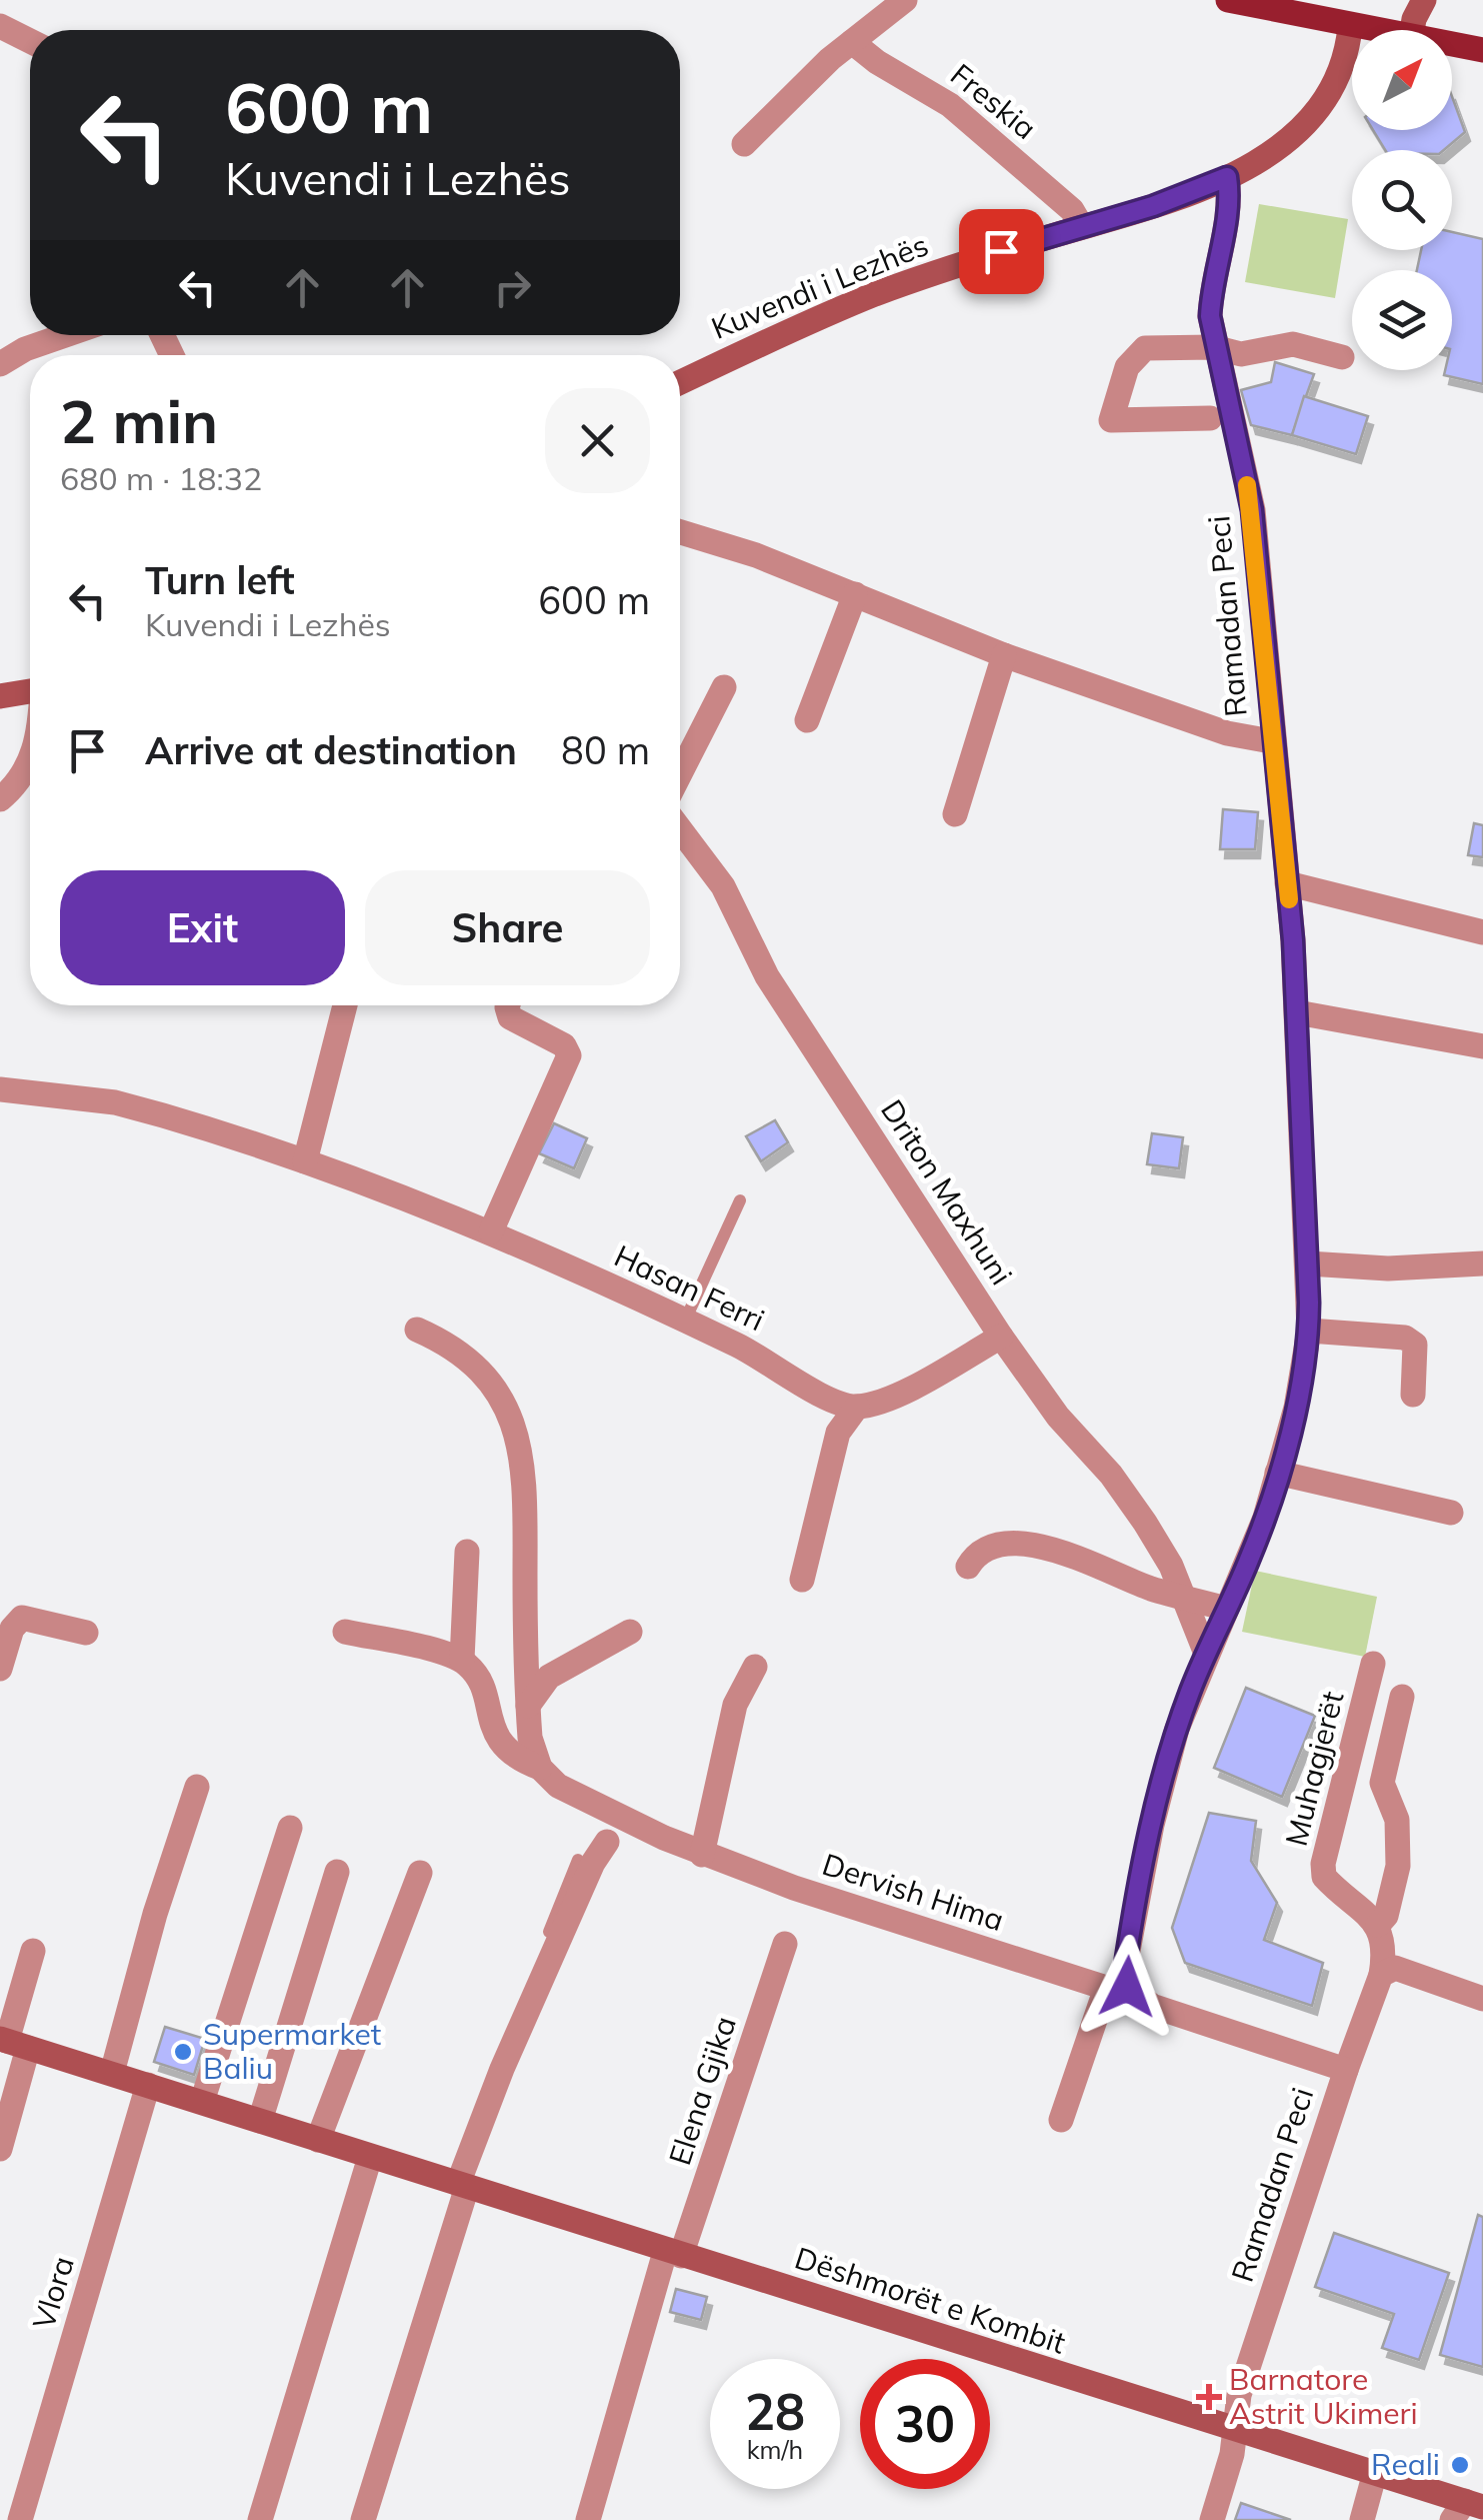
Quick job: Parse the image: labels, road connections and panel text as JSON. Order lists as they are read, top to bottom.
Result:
{
  "streets": {
    "main road": ["Kuvendi i Lezhës", "Dëshmorët e Kombit"],
    "street": [
      "Freskia",
      "Ramadan Peci",
      "Driton Maxhuni",
      "Hasan Ferri",
      "Muhagjerët",
      "Dervish Hima",
      "Elena Gjika",
      "Vlora"
    ]
  },
  "crossings": [
    ["Freskia", "Kuvendi i Lezhës"],
    ["Kuvendi i Lezhës", "Ramadan Peci"],
    ["Ramadan Peci", "Driton Maxhuni"],
    ["Ramadan Peci", "Dervish Hima"],
    ["Ramadan Peci", "Dëshmorët e Kombit"],
    ["Elena Gjika", "Dëshmorët e Kombit"],
    ["Vlora", "Dëshmorët e Kombit"]
  ],
  "places": {
    "other": ["Supermarket Baliu", "Reali"],
    "health": ["Barnatore Astrit Ukimeri"]
  },
  "north": "top right",
  "page": {
    "turn": ["600 m", "Kuvendi i Lezhës"],
    "heading": ["2 min", "680 m · 18:32"],
    "list": [
      {
        "name": "Turn left",
        "note": "Kuvendi i Lezhës",
        "value": "600 m"
      },
      {
        "name": "Arrive at destination",
        "value": "80 m"
      }
    ],
    "buttons": ["Exit", "Share"],
    "speed": "28 km/h",
    "limit": "30"
  }
}
